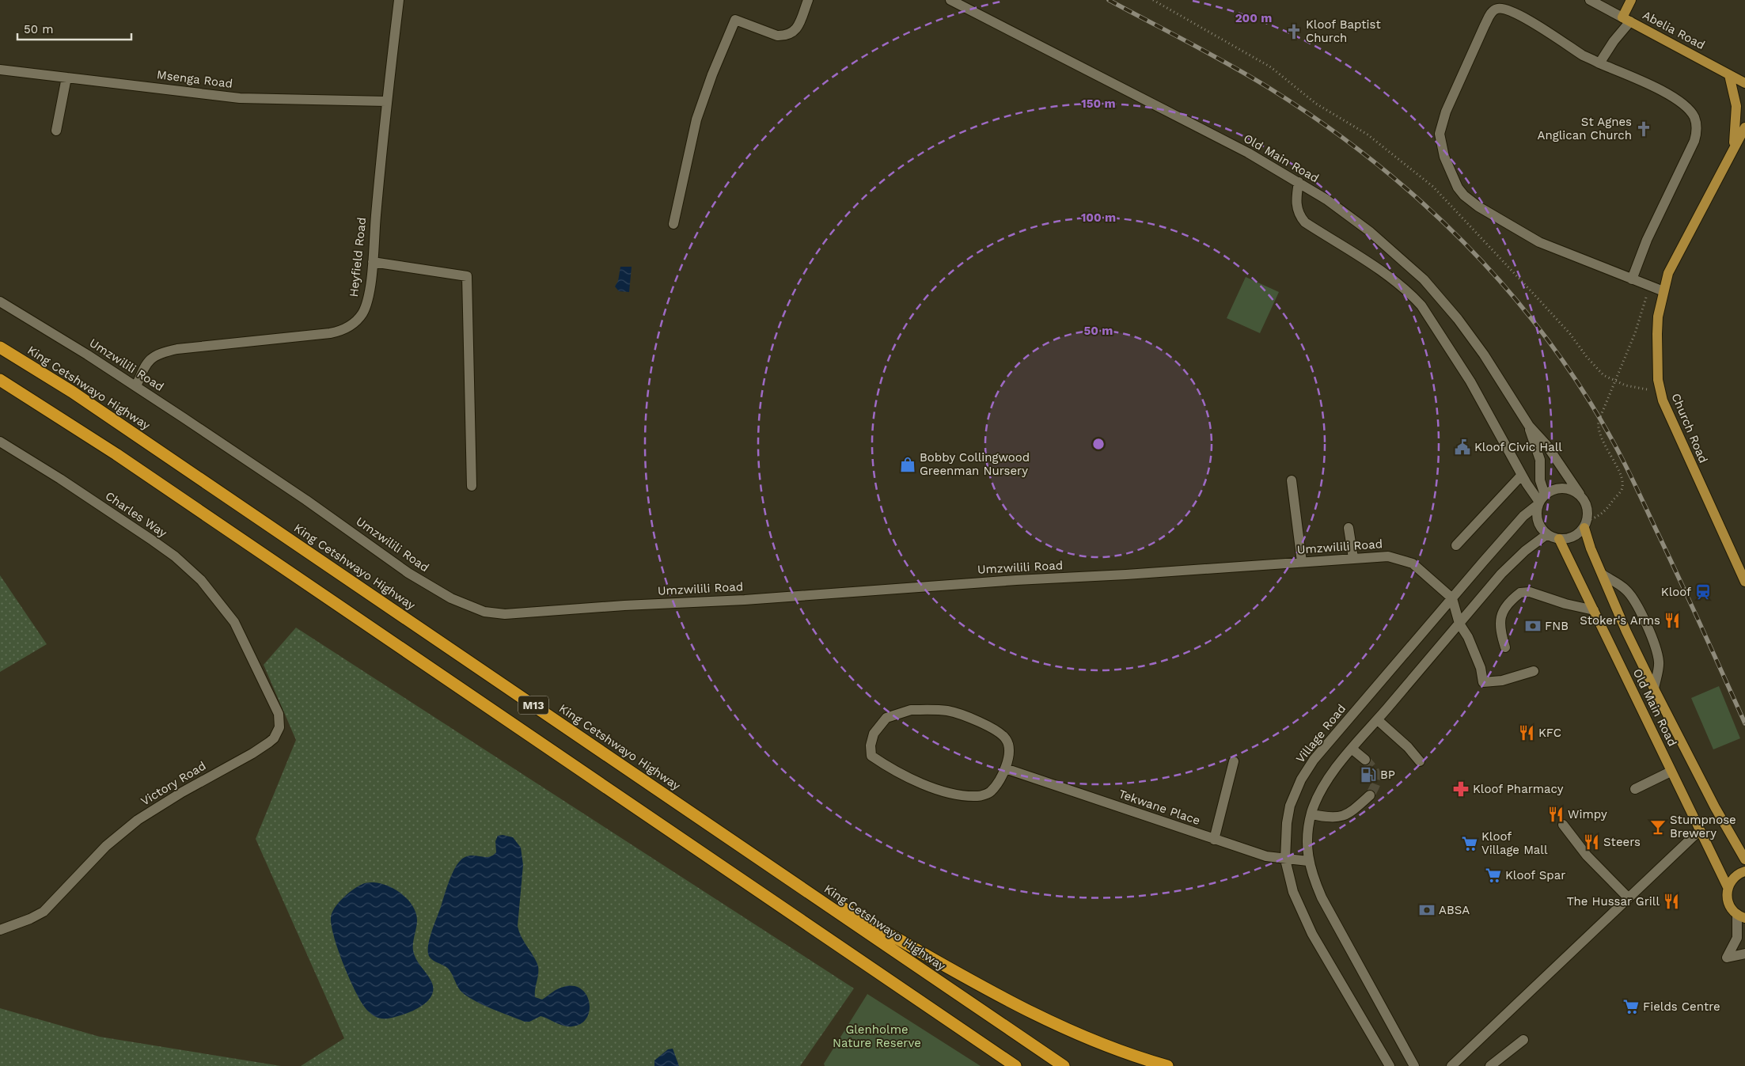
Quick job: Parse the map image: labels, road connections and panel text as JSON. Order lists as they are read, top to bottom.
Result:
{
  "streets": {
    "highway": ["King Cetshwayo Highway", "M13"],
    "main road": ["Abelia Road", "Old Main Road", "Church Road"],
    "street": [
      "Msenga Road",
      "Heyfield Road",
      "Umzwilili Road",
      "Charles Way",
      "Village Road",
      "Victory Road",
      "Tekwane Place"
    ]
  },
  "crossings": [
    ["Msenga Road", "Heyfield Road"],
    ["Old Main Road", "Village Road"],
    ["Heyfield Road", "Umzwilili Road"],
    ["Umzwilili Road", "Village Road"],
    ["Charles Way", "Victory Road"],
    ["Village Road", "Tekwane Place"]
  ],
  "parks": ["Glenholme Nature Reserve"],
  "places": {
    "church": ["Kloof Baptist Church", "St Agnes Anglican Church"],
    "public building": ["Kloof Civic Hall"],
    "shop": ["Bobby Collingwood Greenman Nursery"],
    "station": ["Kloof"],
    "restaurant": [
      "Stoker's Arms",
      "KFC",
      "Wimpy",
      "Steers",
      "The Hussar Grill"
    ],
    "bank": ["FNB", "ABSA"],
    "fuel station": ["BP"],
    "pharmacy": ["Kloof Pharmacy"],
    "bar": ["Stumpnose Brewery"],
    "supermarket": ["Kloof Village Mall", "Kloof Spar", "Fields Centre"]
  },
  "scale_bar": "50 m",
  "rings": [
    "200 m",
    "150 m",
    "100 m",
    "50 m"
  ]
}
